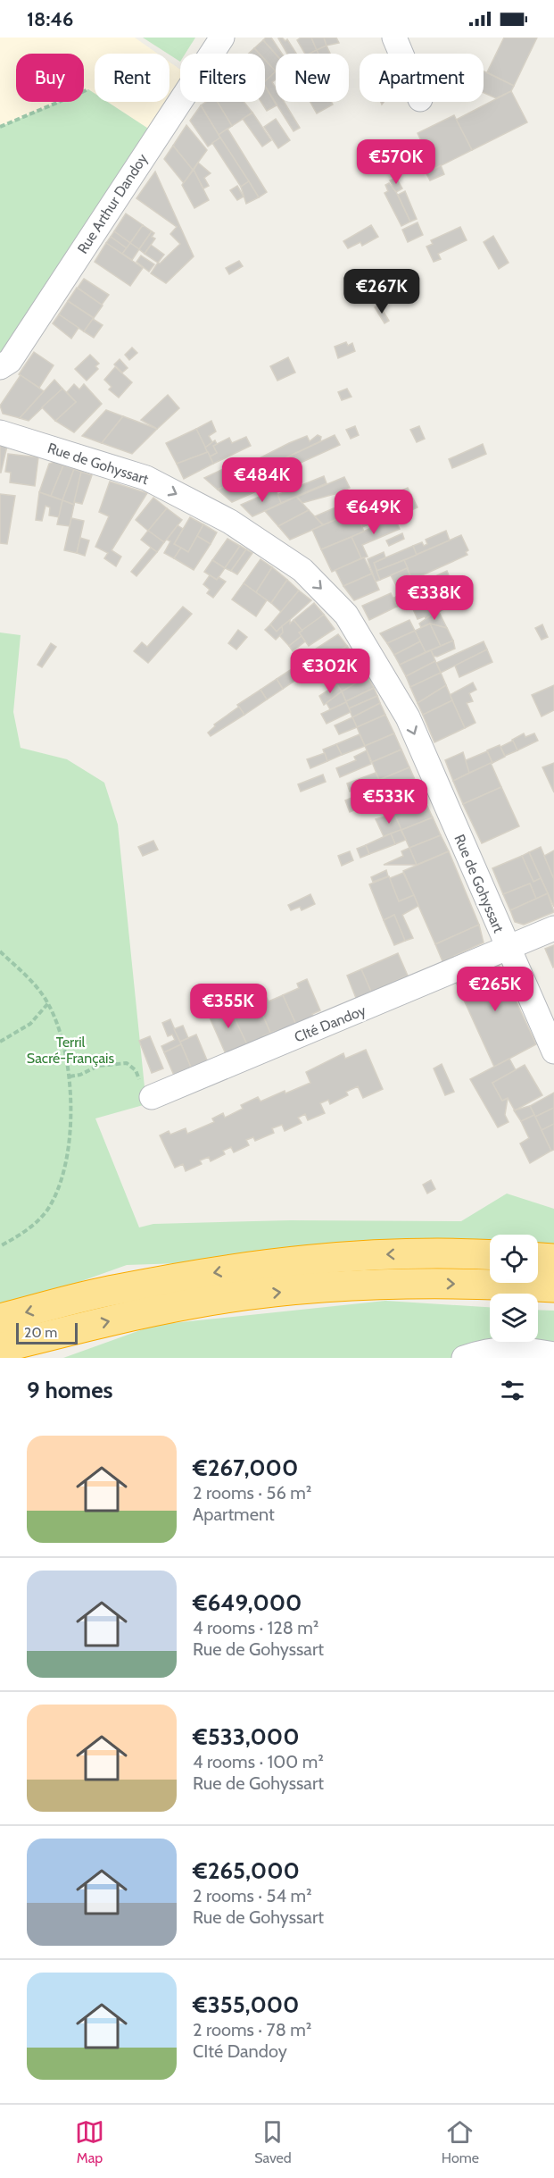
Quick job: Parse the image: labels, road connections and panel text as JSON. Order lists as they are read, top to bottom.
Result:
{
  "streets": {
    "street": ["Rue Arthur Dandoy", "Rue de Gohyssart", "CIté Dandoy"]
  },
  "crossings": [
    ["Rue de Gohyssart", "CIté Dandoy"]
  ],
  "one_way": ["Rue de Gohyssart"],
  "parks": ["Terril Sacré-Français"],
  "scale_bar": "20 m",
  "page": {
    "status": "18:46",
    "chip": [
      "Buy",
      "Rent",
      "Filters",
      "New",
      "Apartment"
    ],
    "price": [
      "€570K",
      "€267K",
      "€484K",
      "€649K",
      "€338K",
      "€302K",
      "€533K",
      "€265K",
      "€355K"
    ],
    "scale": "20 m",
    "heading": "9 homes",
    "list": [
      {
        "name": "€267,000",
        "note": "2 rooms · 56 m² · Apartment"
      },
      {
        "name": "€649,000",
        "note": "4 rooms · 128 m² · Rue de Gohyssart"
      },
      {
        "name": "€533,000",
        "note": "4 rooms · 100 m² · Rue de Gohyssart"
      },
      {
        "name": "€265,000",
        "note": "2 rooms · 54 m² · Rue de Gohyssart"
      },
      {
        "name": "€355,000",
        "note": "2 rooms · 78 m² · CIté Dandoy"
      }
    ],
    "tabs": ["Map", "Saved", "Home"]
  }
}
